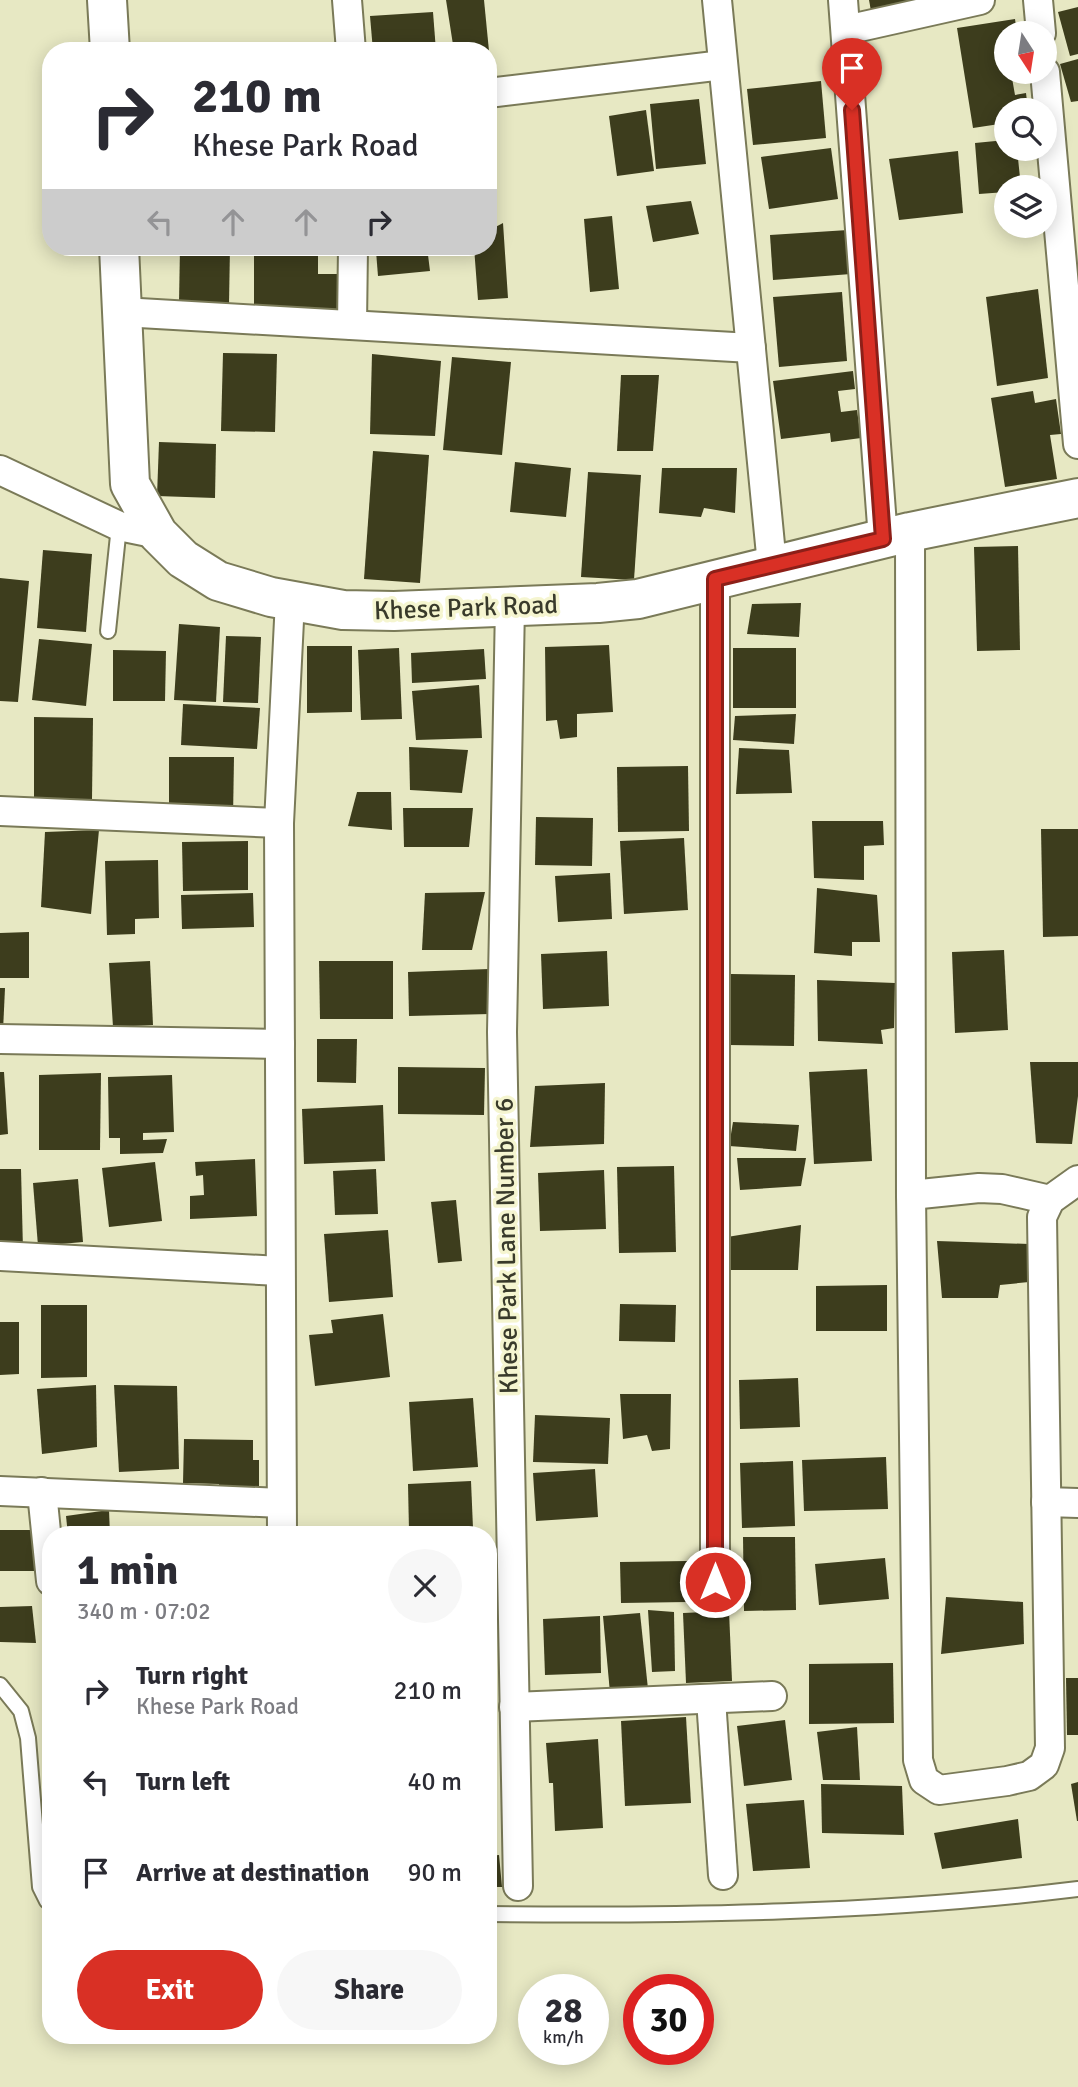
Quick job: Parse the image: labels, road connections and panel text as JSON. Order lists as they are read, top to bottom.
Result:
{
  "streets": {
    "street": ["Khese Park Road", "Khese Park Lane Number 6"]
  },
  "crossings": [
    ["Khese Park Road", "Khese Park Lane Number 6"]
  ],
  "north": "bottom",
  "page": {
    "turn": ["210 m", "Khese Park Road"],
    "heading": ["1 min", "340 m · 07:02"],
    "list": [
      {
        "name": "Turn right",
        "note": "Khese Park Road",
        "value": "210 m"
      },
      {
        "name": "Turn left",
        "value": "40 m"
      },
      {
        "name": "Arrive at destination",
        "value": "90 m"
      }
    ],
    "buttons": ["Exit", "Share"],
    "speed": "28 km/h",
    "limit": "30"
  }
}
